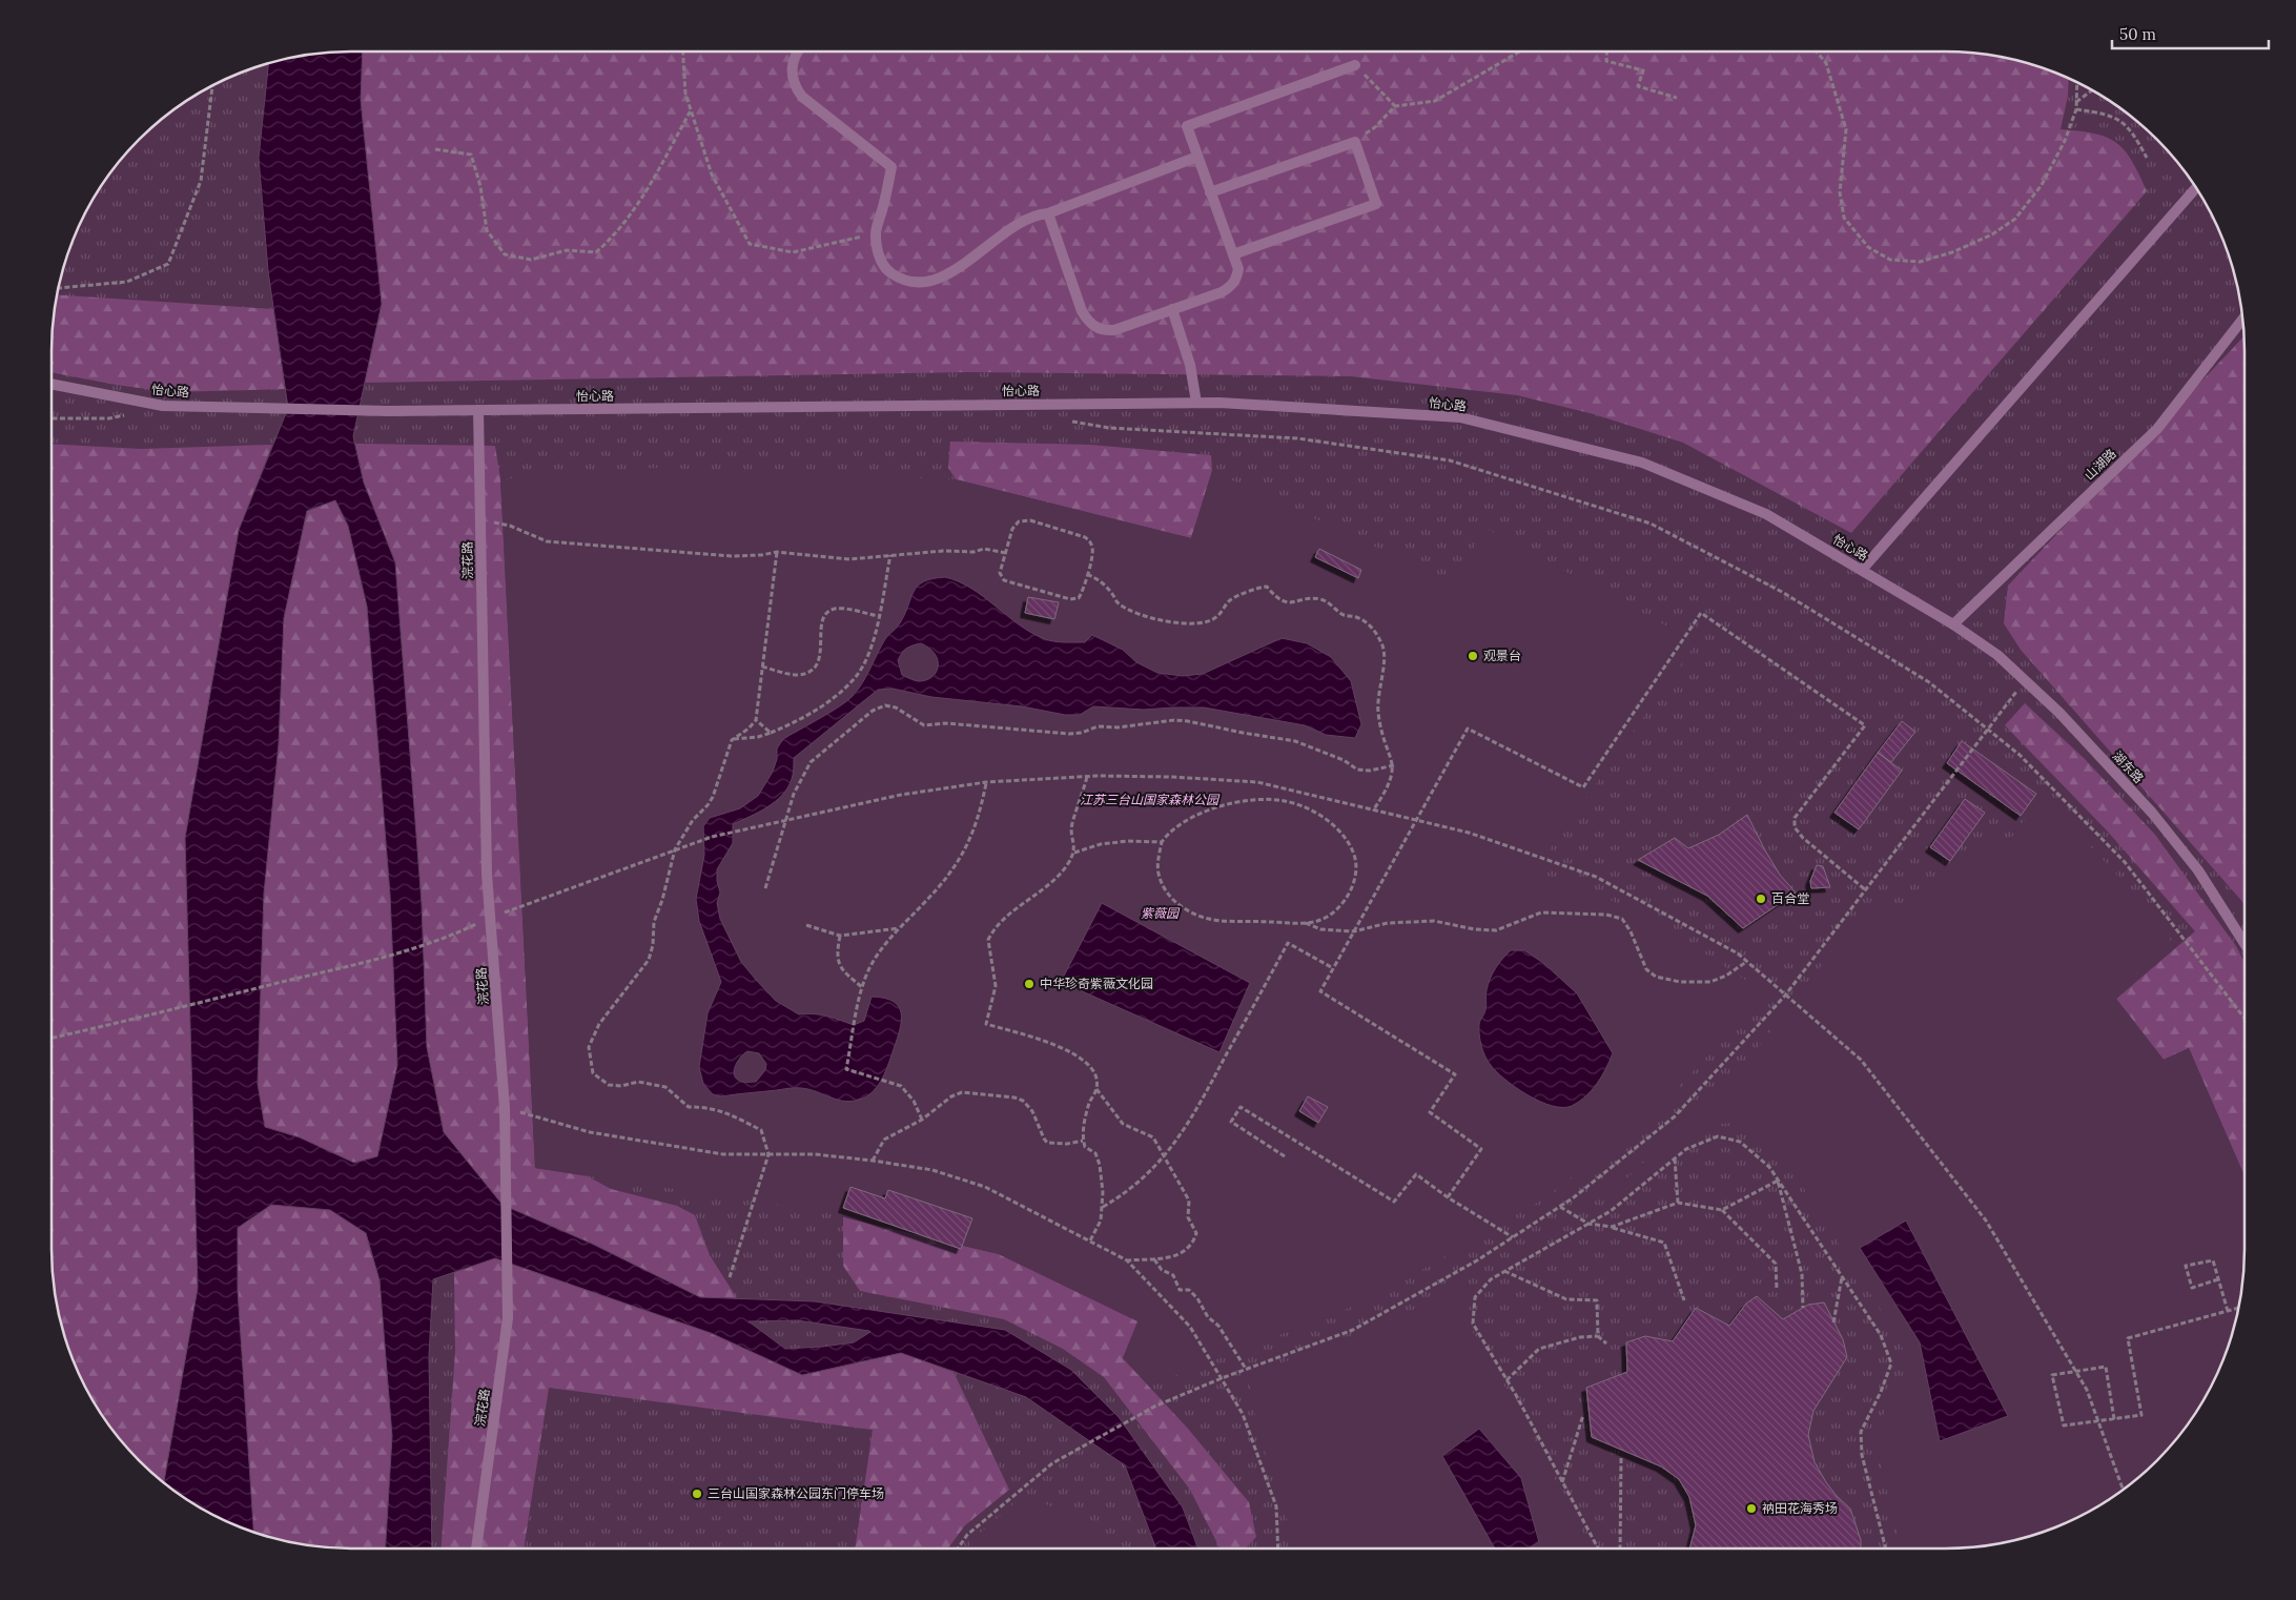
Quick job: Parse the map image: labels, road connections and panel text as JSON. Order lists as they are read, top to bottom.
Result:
{
  "streets": {
    "street": [
      "怡心路",
      "山湖路",
      "浣花路",
      "湖东路"
    ]
  },
  "crossings": [
    ["怡心路", "山湖路"],
    ["怡心路", "浣花路"],
    ["怡心路", "湖东路"],
    ["山湖路", "湖东路"]
  ],
  "parks": ["江苏三台山国家森林公园", "紫薇园"],
  "places": [
    "观景台",
    "百合堂",
    "中华珍奇紫薇文化园",
    "三台山国家森林公园东门停车场",
    "衲田花海秀场"
  ],
  "scale_bar": "50 m"
}
